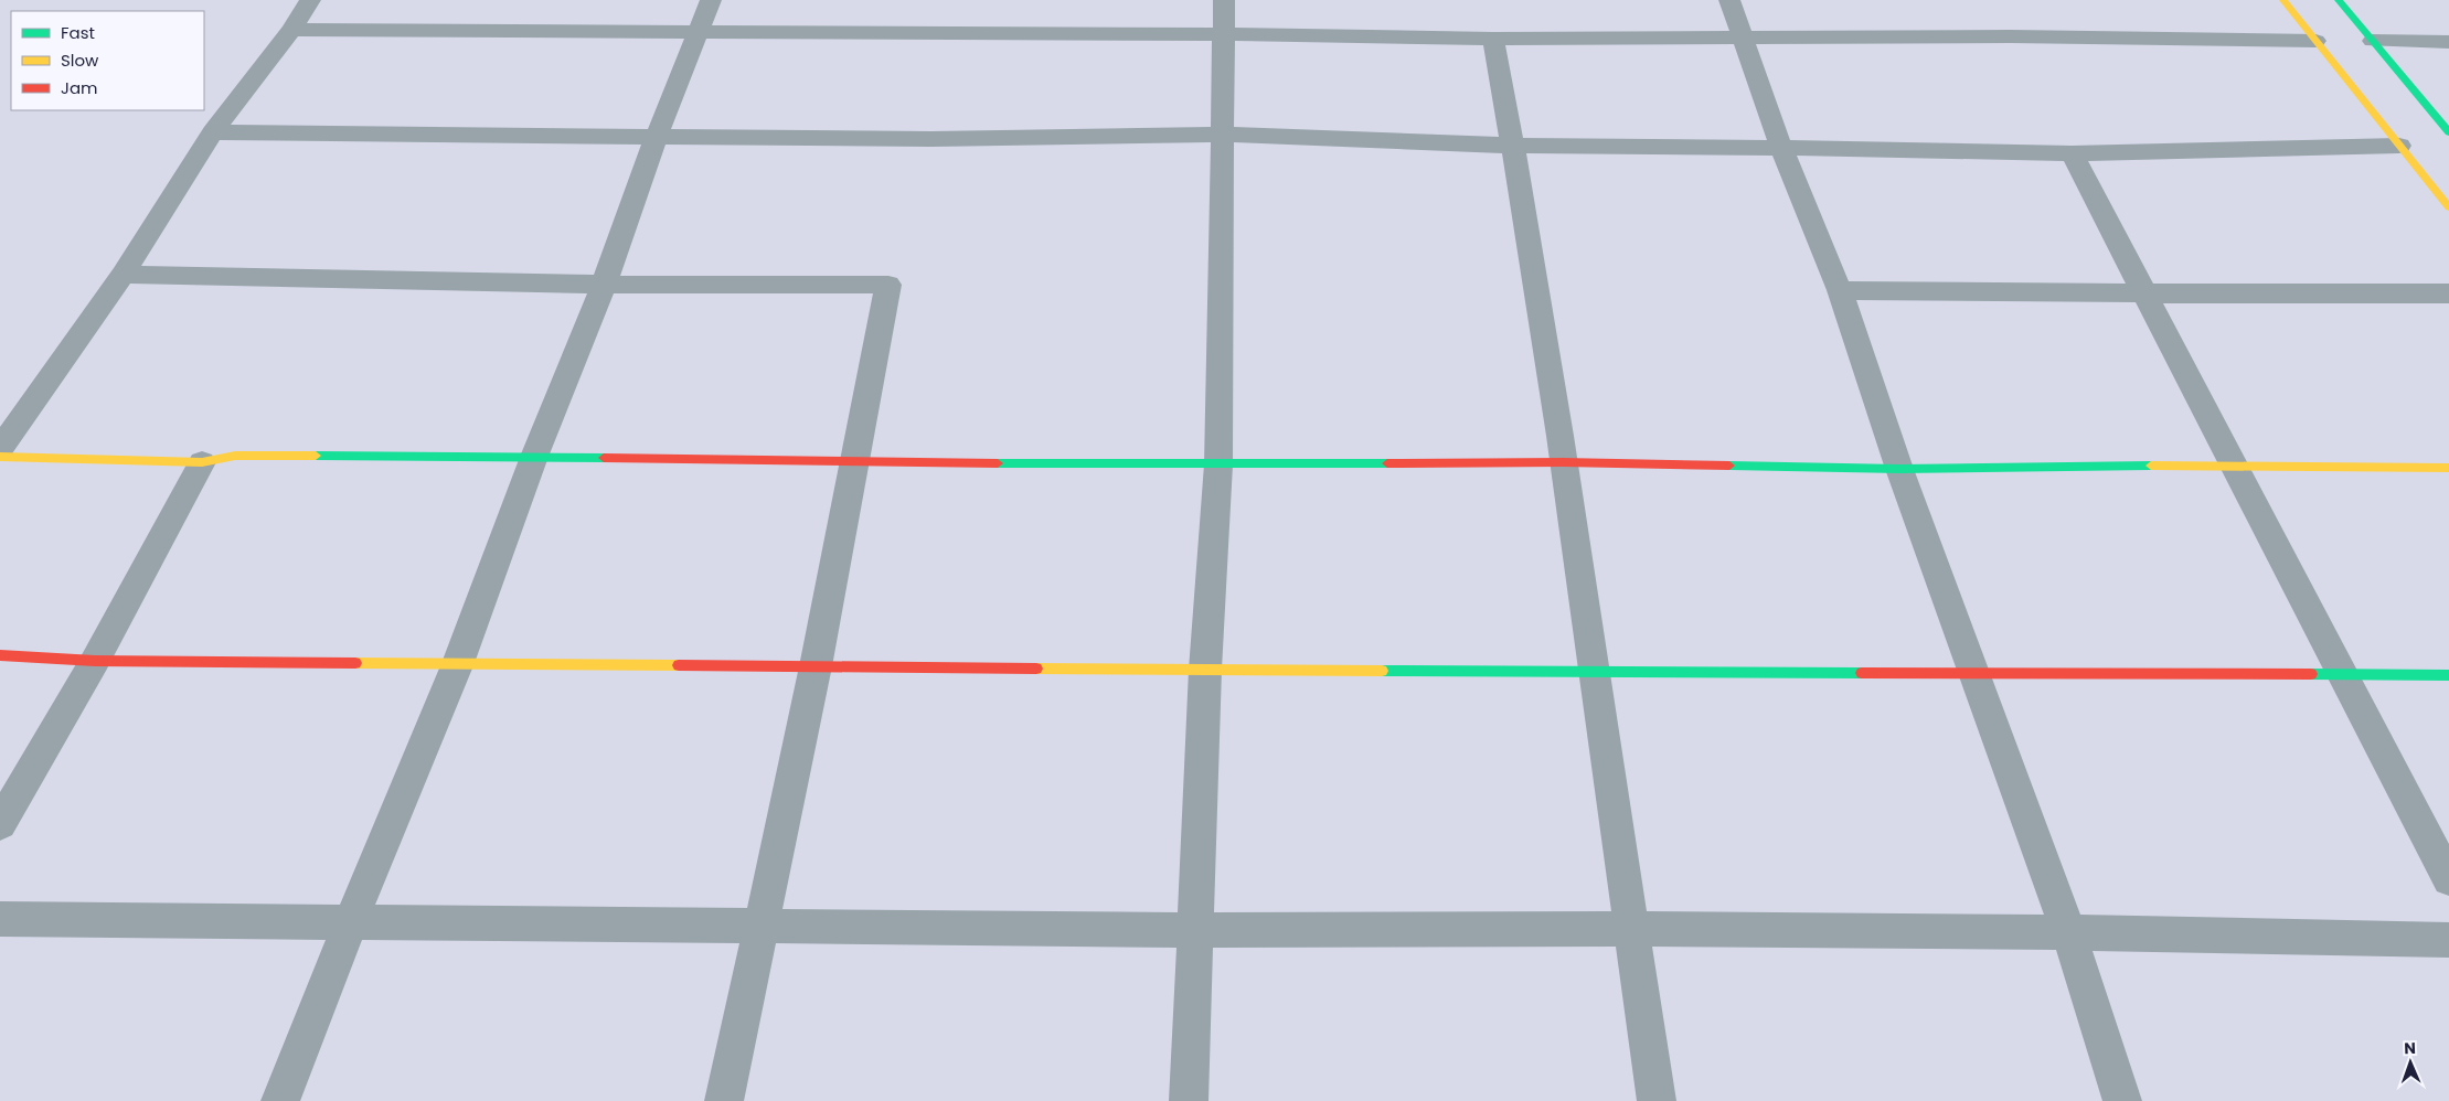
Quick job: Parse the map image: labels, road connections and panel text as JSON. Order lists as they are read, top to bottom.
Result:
{
  "legend": ["Fast", "Slow", "Jam"],
  "north": "top"
}
